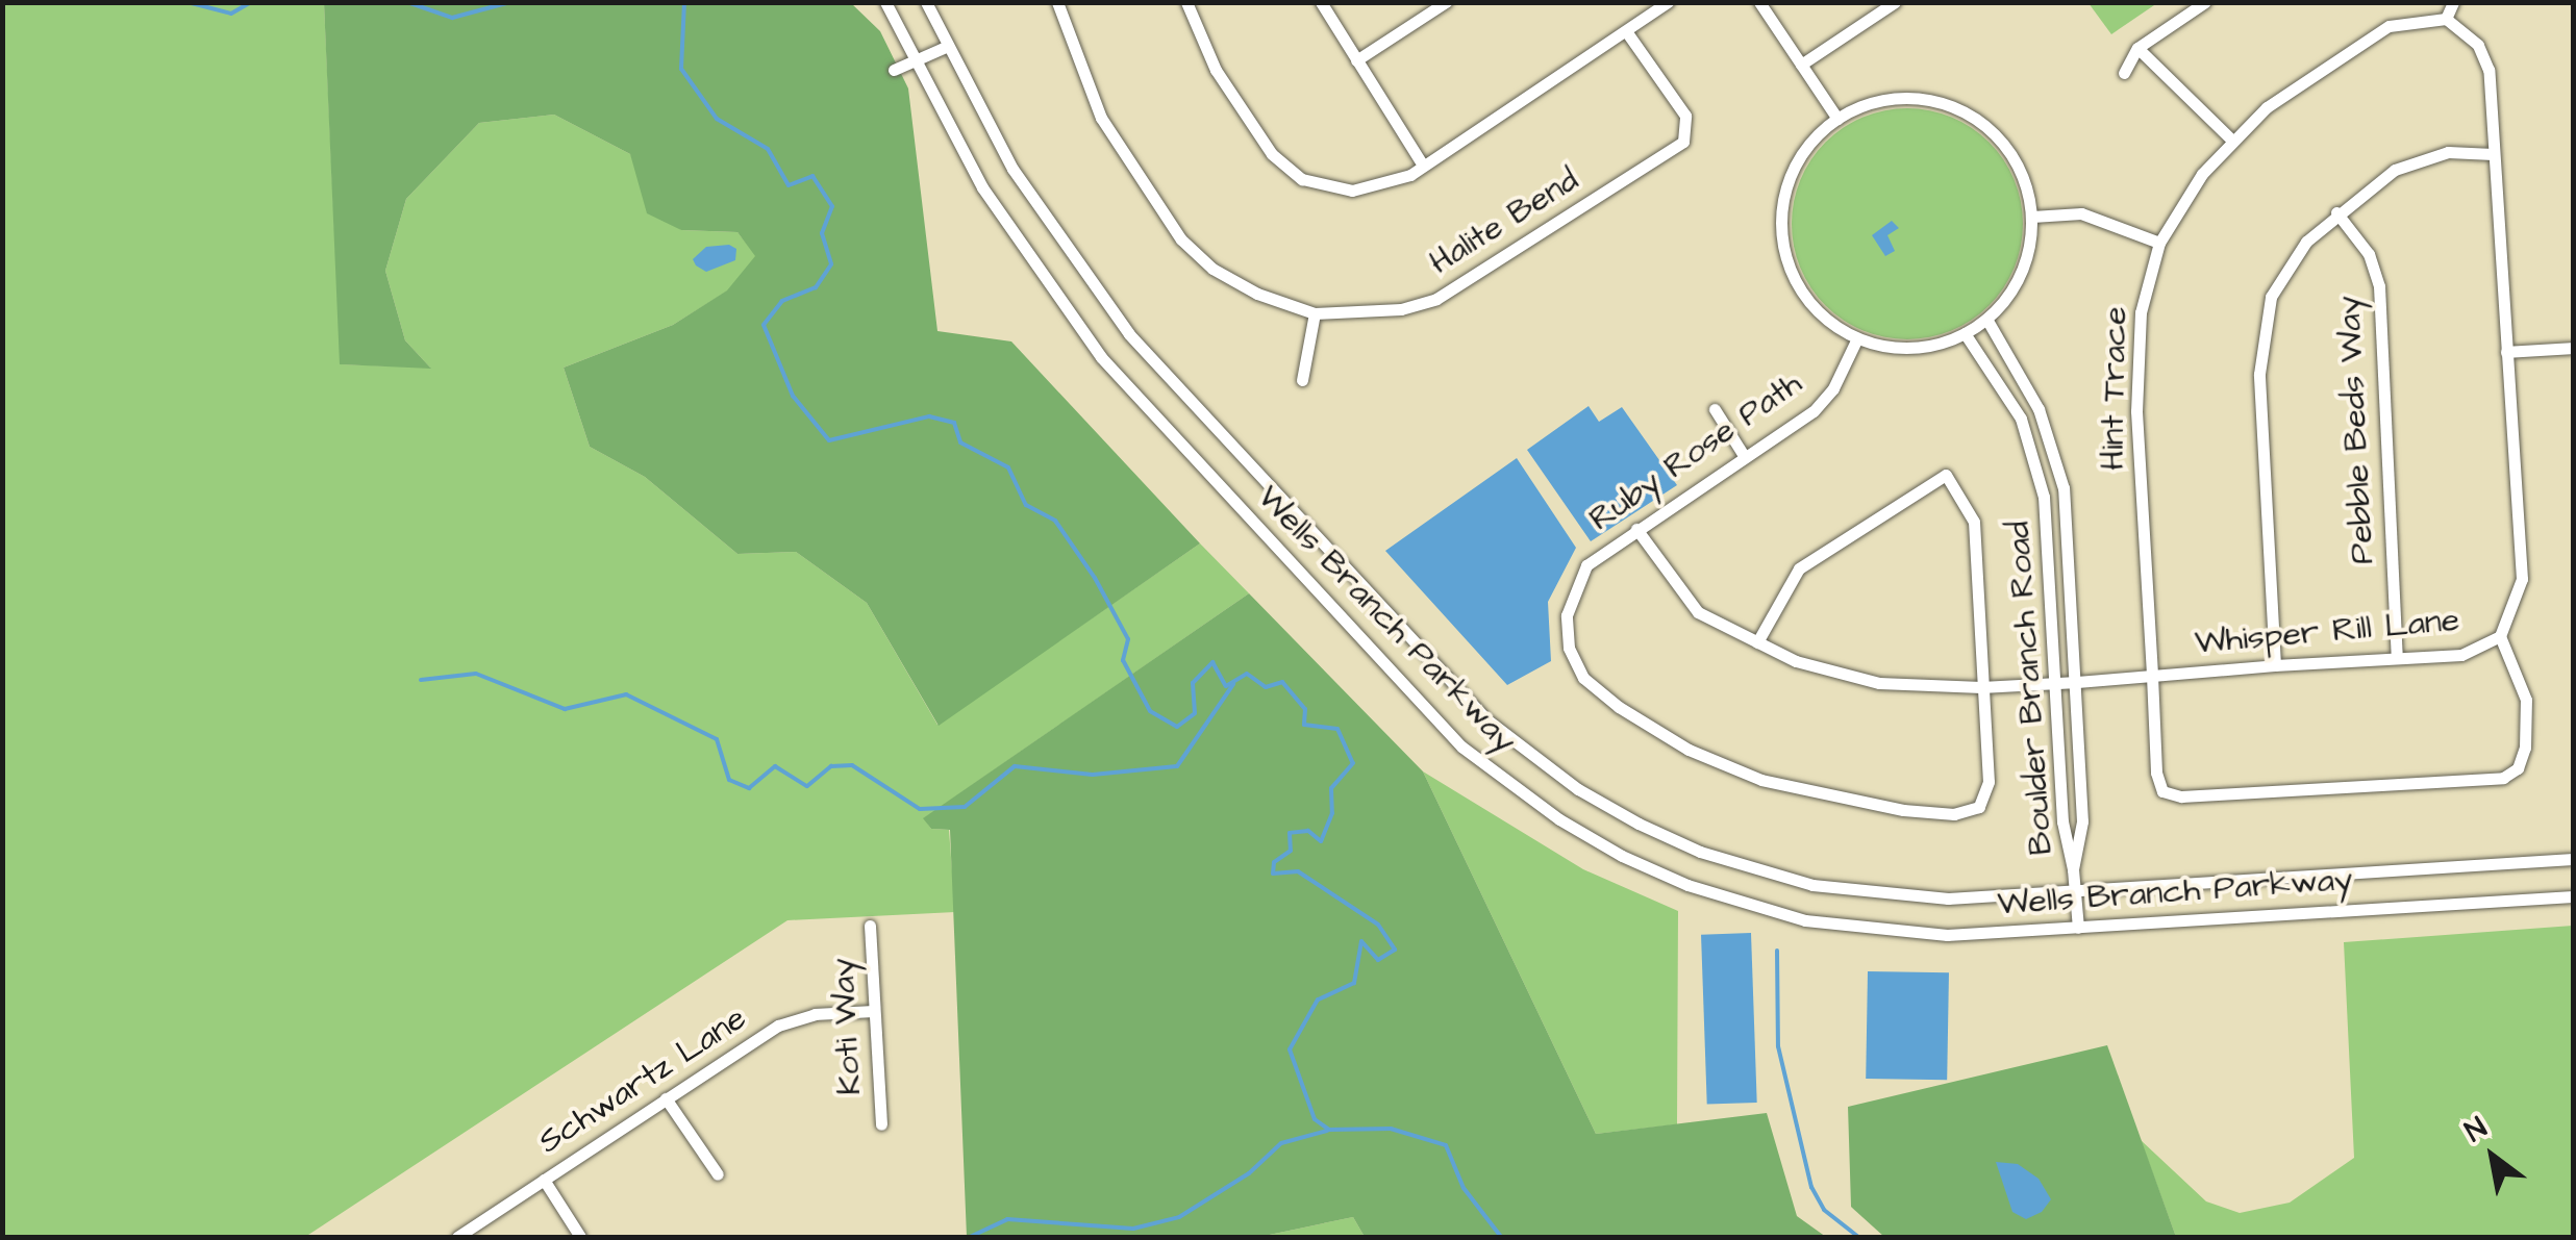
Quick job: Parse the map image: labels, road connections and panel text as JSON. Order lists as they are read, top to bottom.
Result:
{
  "streets": {
    "street": [
      "Halite Bend",
      "Hint Trace",
      "Pebble Beds Way",
      "Ruby Rose Path",
      "Wells Branch Parkway",
      "Whisper Rill Lane",
      "Boulder Branch Road",
      "Koti Way",
      "Schwartz Lane"
    ]
  },
  "crossings": [
    ["Hint Trace", "Whisper Rill Lane"],
    ["Pebble Beds Way", "Whisper Rill Lane"],
    ["Ruby Rose Path", "Whisper Rill Lane"],
    ["Ruby Rose Path", "Boulder Branch Road"],
    ["Whisper Rill Lane", "Boulder Branch Road"],
    ["Koti Way", "Schwartz Lane"]
  ],
  "north": "top left"
}
